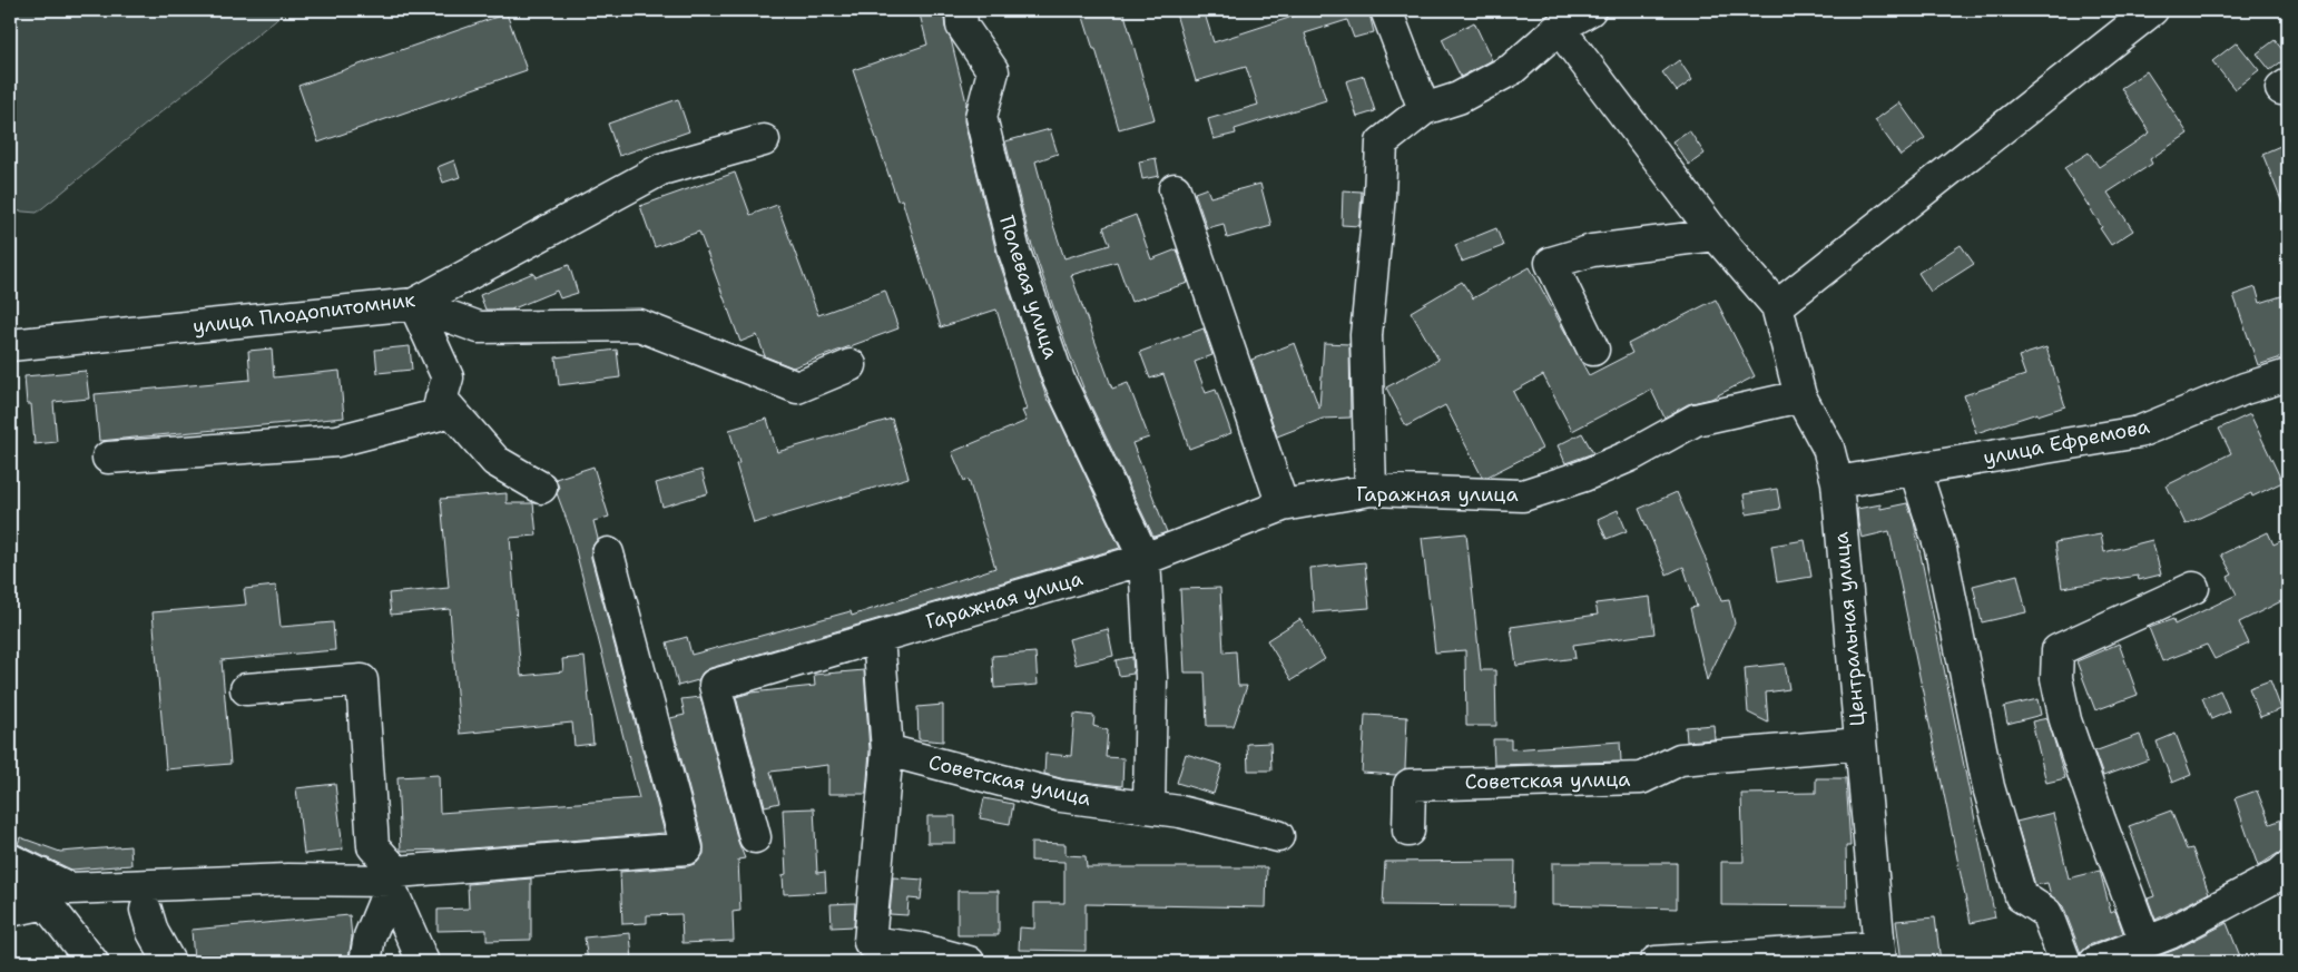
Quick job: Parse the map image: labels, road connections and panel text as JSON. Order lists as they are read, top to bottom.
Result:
{
  "streets": {
    "street": [
      "Полевая улица",
      "улица Плодопитомник",
      "улица Ефремова",
      "Гаражная улица",
      "Центральная улица",
      "Советская улица"
    ]
  },
  "crossings": [
    ["Полевая улица", "Гаражная улица"],
    ["улица Ефремова", "Центральная улица"],
    ["Гаражная улица", "Центральная улица"],
    ["Центральная улица", "Советская улица"]
  ]
}
